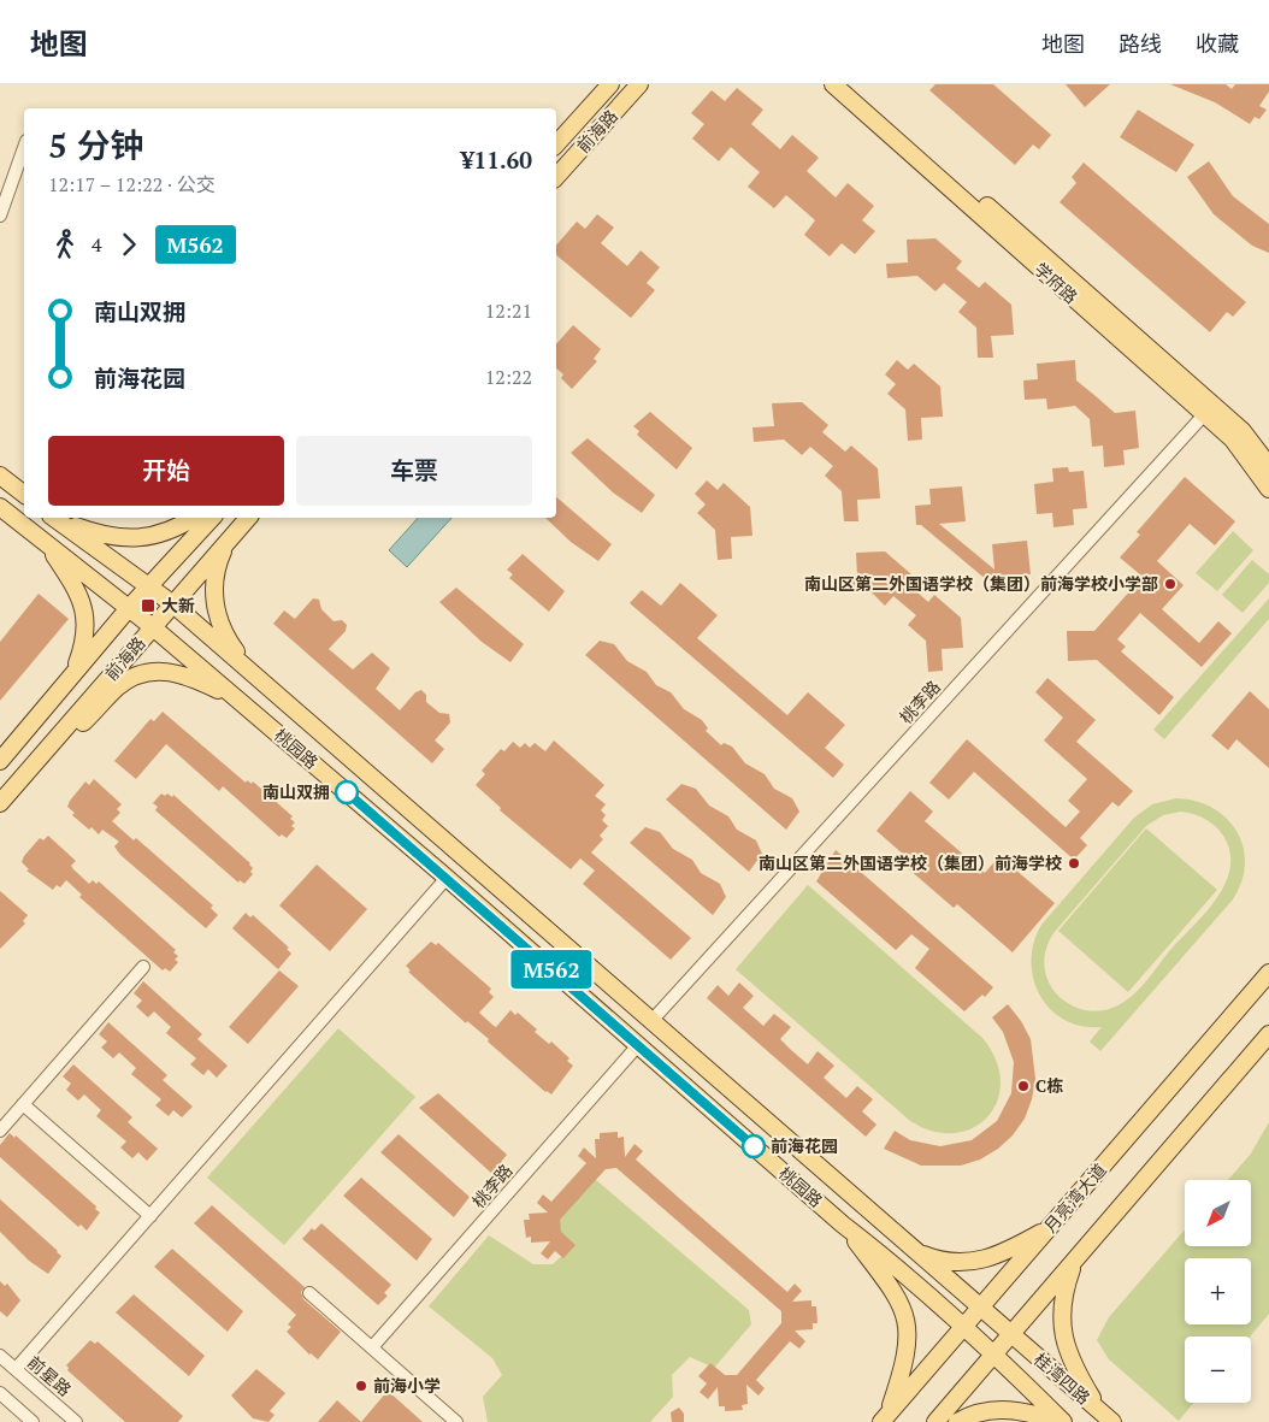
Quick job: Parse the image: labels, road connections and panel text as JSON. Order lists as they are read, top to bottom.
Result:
{
  "streets": {
    "main road": [
      "前海路",
      "学府路",
      "桃园路",
      "月亮湾大道",
      "桂湾四路"
    ],
    "street": ["桃李路", "前星路"]
  },
  "crossings": [
    ["前海路", "桃园路"],
    ["学府路", "桃李路"],
    ["桃李路", "桃园路"],
    ["桃园路", "月亮湾大道"],
    ["桃园路", "桂湾四路"]
  ],
  "places": {
    "other": [
      "南山区第二外国语学校（集团）前海学校小学部",
      "南山双拥",
      "南山区第二外国语学校（集团）前海学校",
      "C栋",
      "前海花园",
      "前海小学"
    ],
    "transit": ["大新"]
  },
  "lines": ["bus line M562"],
  "north": "bottom left",
  "page": {
    "header": "地图",
    "nav": ["地图", "路线", "收藏"],
    "on_map": "M562",
    "heading": ["5 分钟", "12:17 – 12:22 · 公交", "¥11.60"],
    "legs": ["4", "M562"],
    "list": [
      {
        "name": "南山双拥",
        "value": "12:21"
      },
      {
        "name": "前海花园",
        "value": "12:22"
      }
    ],
    "buttons": ["开始", "车票"],
    "map_buttons": ["+", "−"]
  }
}
